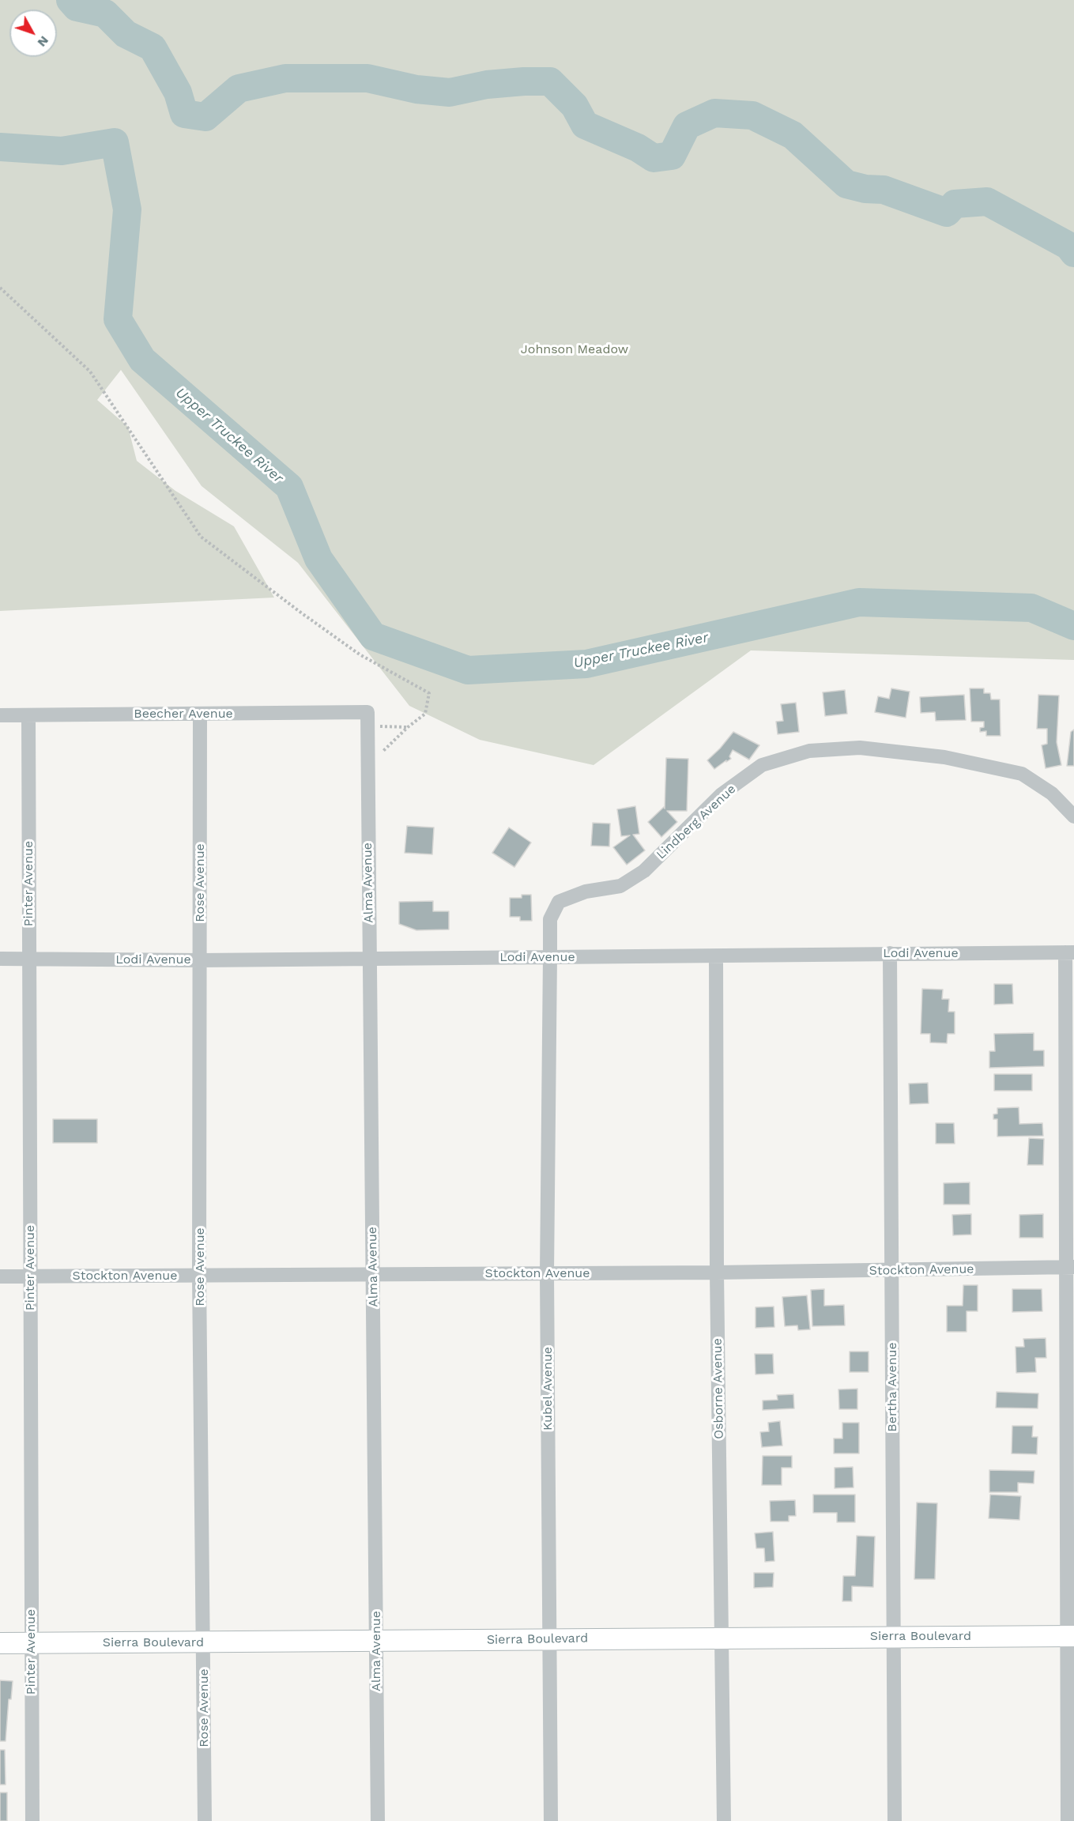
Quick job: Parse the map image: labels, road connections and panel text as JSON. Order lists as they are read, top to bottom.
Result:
{
  "streets": {
    "street": [
      "Beecher Avenue",
      "Lindberg Avenue",
      "Rose Avenue",
      "Alma Avenue",
      "Pinter Avenue",
      "Lodi Avenue",
      "Stockton Avenue",
      "Bertha Avenue",
      "Kubel Avenue",
      "Osborne Avenue",
      "Sierra Boulevard"
    ]
  },
  "crossings": [
    ["Beecher Avenue", "Rose Avenue"],
    ["Beecher Avenue", "Alma Avenue"],
    ["Beecher Avenue", "Pinter Avenue"],
    ["Lindberg Avenue", "Lodi Avenue"],
    ["Lindberg Avenue", "Kubel Avenue"],
    ["Rose Avenue", "Lodi Avenue"],
    ["Rose Avenue", "Stockton Avenue"],
    ["Rose Avenue", "Sierra Boulevard"],
    ["Alma Avenue", "Lodi Avenue"],
    ["Alma Avenue", "Stockton Avenue"],
    ["Alma Avenue", "Sierra Boulevard"],
    ["Pinter Avenue", "Lodi Avenue"],
    ["Pinter Avenue", "Stockton Avenue"],
    ["Pinter Avenue", "Sierra Boulevard"],
    ["Lodi Avenue", "Bertha Avenue"],
    ["Lodi Avenue", "Kubel Avenue"],
    ["Lodi Avenue", "Osborne Avenue"],
    ["Stockton Avenue", "Bertha Avenue"],
    ["Stockton Avenue", "Kubel Avenue"],
    ["Stockton Avenue", "Osborne Avenue"],
    ["Bertha Avenue", "Sierra Boulevard"],
    ["Kubel Avenue", "Sierra Boulevard"],
    ["Osborne Avenue", "Sierra Boulevard"]
  ],
  "water": ["Upper Truckee River"],
  "parks": ["Johnson Meadow"],
  "north": "bottom right"
}
